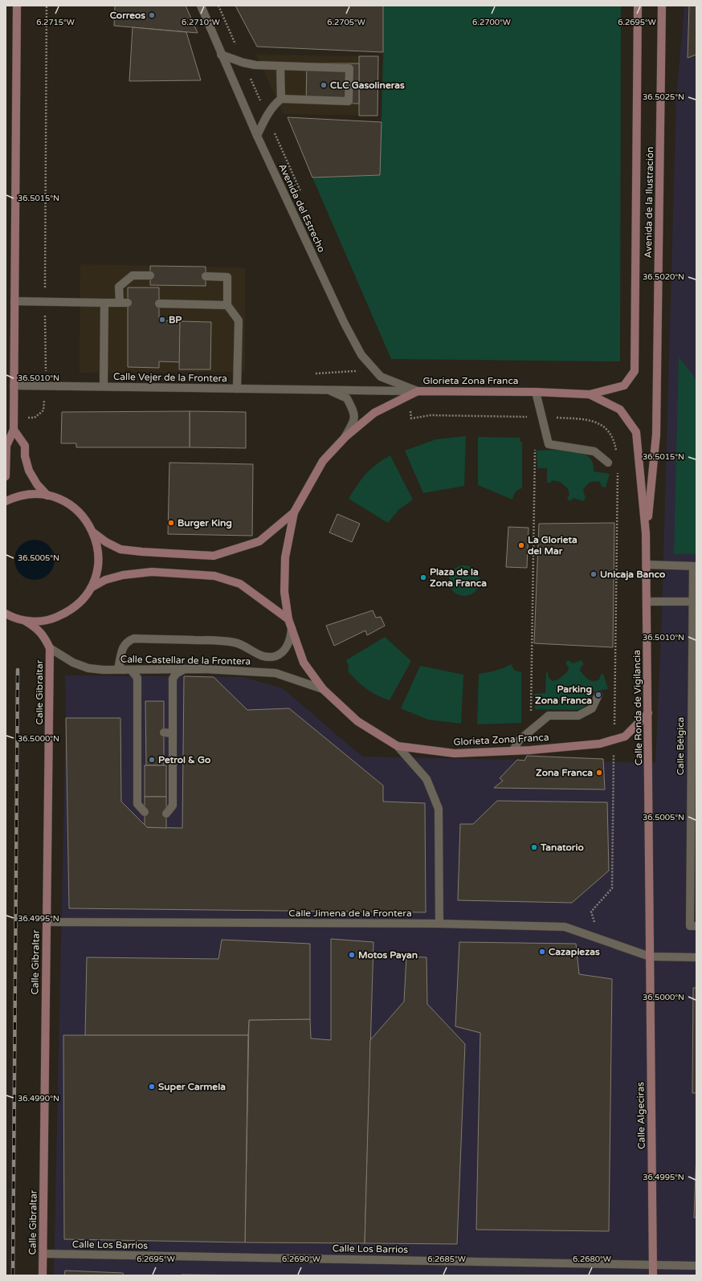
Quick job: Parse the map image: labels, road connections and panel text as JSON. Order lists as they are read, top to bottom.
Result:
{
  "streets": {
    "main road": [
      "Avenida de la Ilustración",
      "Glorieta Zona Franca",
      "Calle Gibraltar",
      "Calle Ronda de Vigilancia",
      "Calle Algeciras"
    ],
    "street": [
      "Avenida del Estrecho",
      "Calle Vejer de la Frontera",
      "Calle Castellar de la Frontera",
      "Calle Bélgica",
      "Calle Jimena de la Frontera",
      "Calle Los Barrios"
    ]
  },
  "crossings": [
    ["Avenida de la Ilustración", "Glorieta Zona Franca"],
    ["Avenida de la Ilustración", "Calle Ronda de Vigilancia"],
    ["Avenida del Estrecho", "Calle Vejer de la Frontera"],
    ["Avenida del Estrecho", "Glorieta Zona Franca"],
    ["Calle Vejer de la Frontera", "Glorieta Zona Franca"],
    ["Glorieta Zona Franca", "Calle Castellar de la Frontera"],
    ["Glorieta Zona Franca", "Calle Ronda de Vigilancia"],
    ["Calle Castellar de la Frontera", "Calle Gibraltar"],
    ["Calle Gibraltar", "Calle Jimena de la Frontera"],
    ["Calle Gibraltar", "Calle Los Barrios"],
    ["Calle Ronda de Vigilancia", "Calle Jimena de la Frontera"],
    ["Calle Ronda de Vigilancia", "Calle Algeciras"],
    ["Calle Jimena de la Frontera", "Calle Algeciras"],
    ["Calle Algeciras", "Calle Los Barrios"]
  ],
  "places": [
    "Correos",
    "CLC Gasolineras",
    "BP",
    "Burger King",
    "La Glorieta del Mar",
    "Unicaja Banco",
    "Plaza de la Zona Franca",
    "Parking Zona Franca",
    "Petrol & Go",
    "Zona Franca",
    "Tanatorio",
    "Cazapiezas",
    "Motos Payan",
    "Super Carmela"
  ],
  "coordinates": [
    "6.2705°W",
    "6.2715°W",
    "6.2710°W",
    "6.2700°W",
    "6.2695°W",
    "36.5025°N",
    "36.5015°N",
    "36.5020°N",
    "36.5010°N",
    "36.5005°N",
    "36.5000°N",
    "36.4995°N",
    "36.4990°N",
    "6.2690°W",
    "6.2685°W",
    "6.2680°W"
  ]
}
